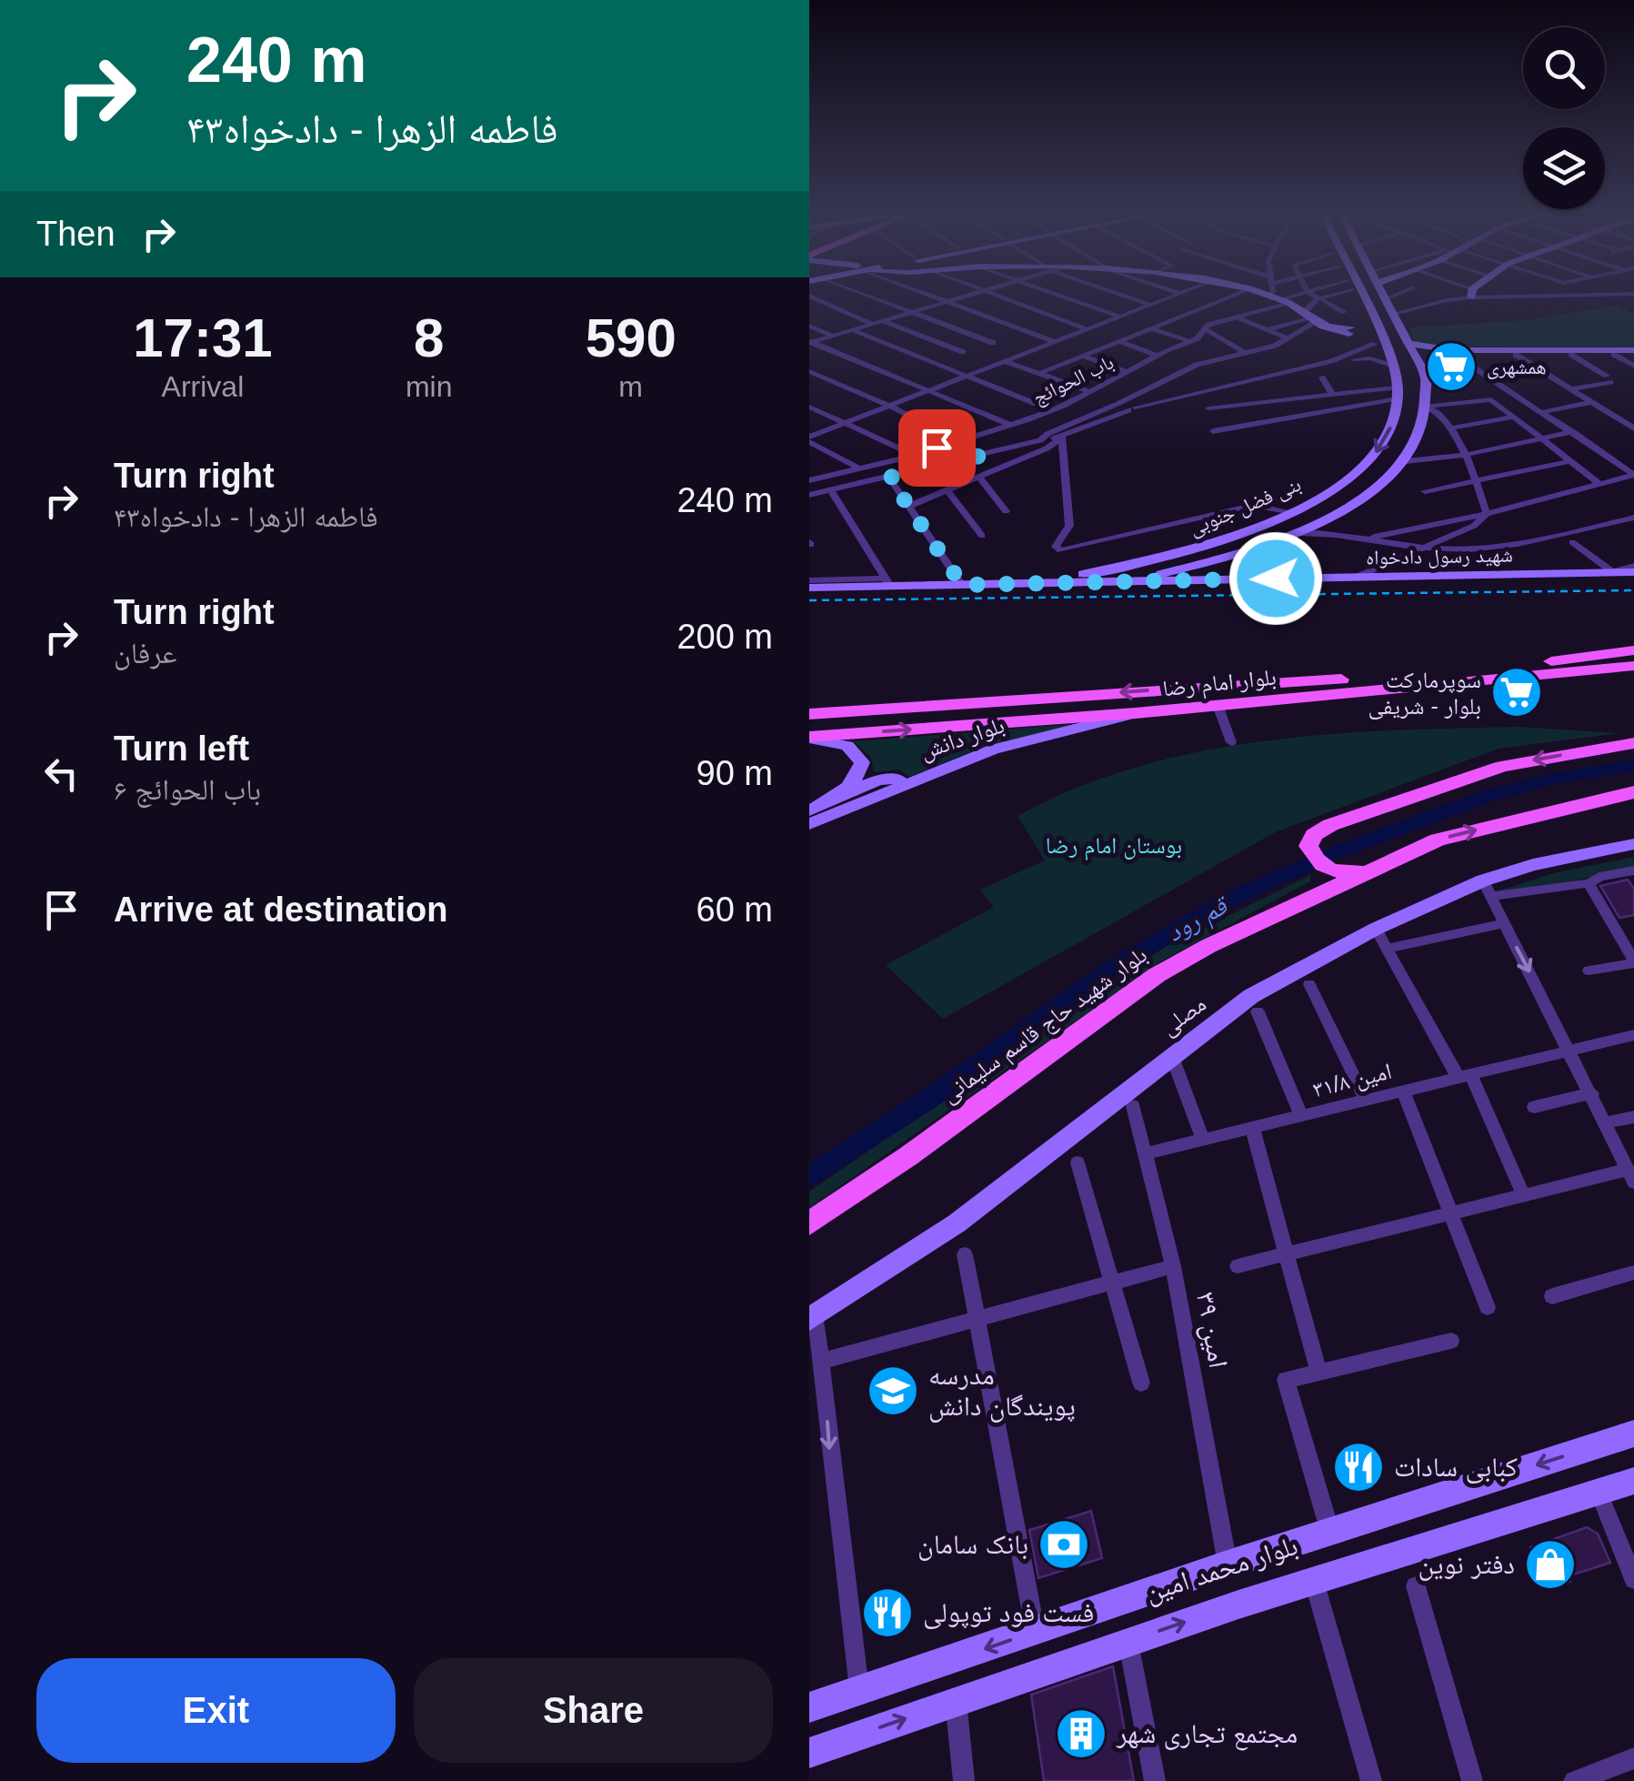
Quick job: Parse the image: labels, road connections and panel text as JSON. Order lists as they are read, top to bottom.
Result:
{
  "streets": {
    "main road": [
      "بنی فضل جنوبی",
      "شهید رسول دادخواه",
      "بلوار امام رضا",
      "بلوار دانش",
      "مصلی",
      "بلوار شهید حاج قاسم سلیمانی",
      "بلوار محمد امین"
    ],
    "street": ["باب الحوائج", "امین ۳۱/۸", "امین ۳۹"]
  },
  "crossings": [
    ["بنی فضل جنوبی", "شهید رسول دادخواه"],
    ["بلوار امام رضا", "بلوار دانش"],
    ["امین ۳۱/۸", "امین ۳۹"],
    ["امین ۳۹", "بلوار محمد امین"]
  ],
  "water": ["قم رود"],
  "parks": ["بوستان امام رضا"],
  "places": {
    "supermarket": ["همشهری", "سوپرمارکت بلوار - شریفی"],
    "school or university": ["مدرسه پویندگان دانش"],
    "restaurant": ["کبابی سادات", "فست فود توپولی"],
    "bank": ["بانک سامان"],
    "shop": ["دفتر نوین"],
    "building": ["مجتمع تجاری شهر"]
  },
  "page": {
    "turn": ["240 m", "فاطمه الزهرا - دادخواه۴۳"],
    "then": "Then",
    "eta": [
      "17:31",
      "Arrival",
      "8",
      "min",
      "590",
      "m"
    ],
    "list": [
      {
        "name": "Turn right",
        "note": "فاطمه الزهرا - دادخواه۴۳",
        "value": "240 m"
      },
      {
        "name": "Turn right",
        "note": "عرفان",
        "value": "200 m"
      },
      {
        "name": "Turn left",
        "note": "باب الحوائج ۶",
        "value": "90 m"
      },
      {
        "name": "Arrive at destination",
        "value": "60 m"
      }
    ],
    "buttons": ["Exit", "Share"]
  }
}
